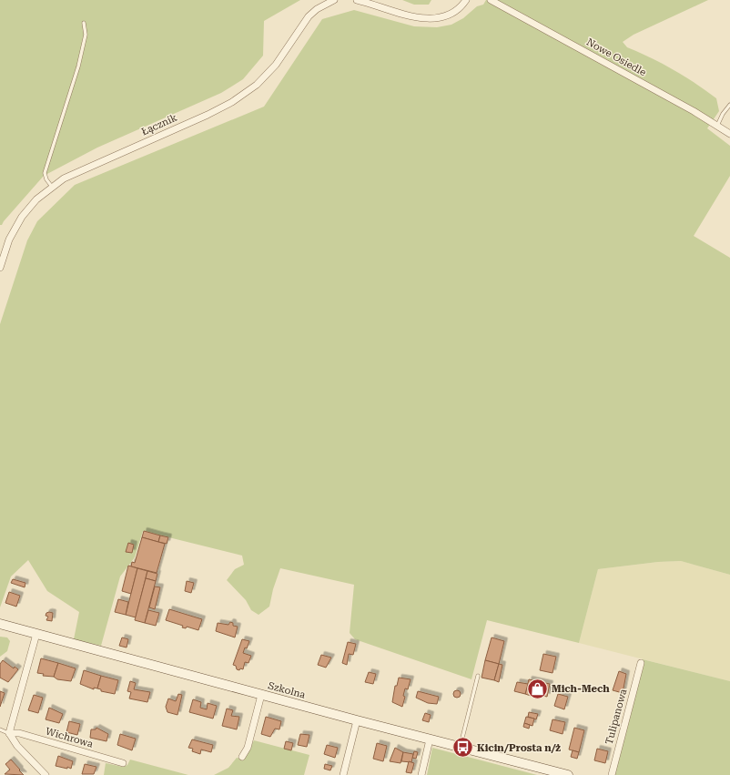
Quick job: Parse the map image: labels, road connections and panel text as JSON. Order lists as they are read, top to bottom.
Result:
{
  "streets": {
    "street": [
      "Nowe Osiedle",
      "Łącznik",
      "Szkolna",
      "Tulipanowa",
      "Wichrowa"
    ]
  },
  "places": {
    "shop": ["Mich-Mech"],
    "bus stop": ["Kicin/Prosta n/ż"]
  }
}
